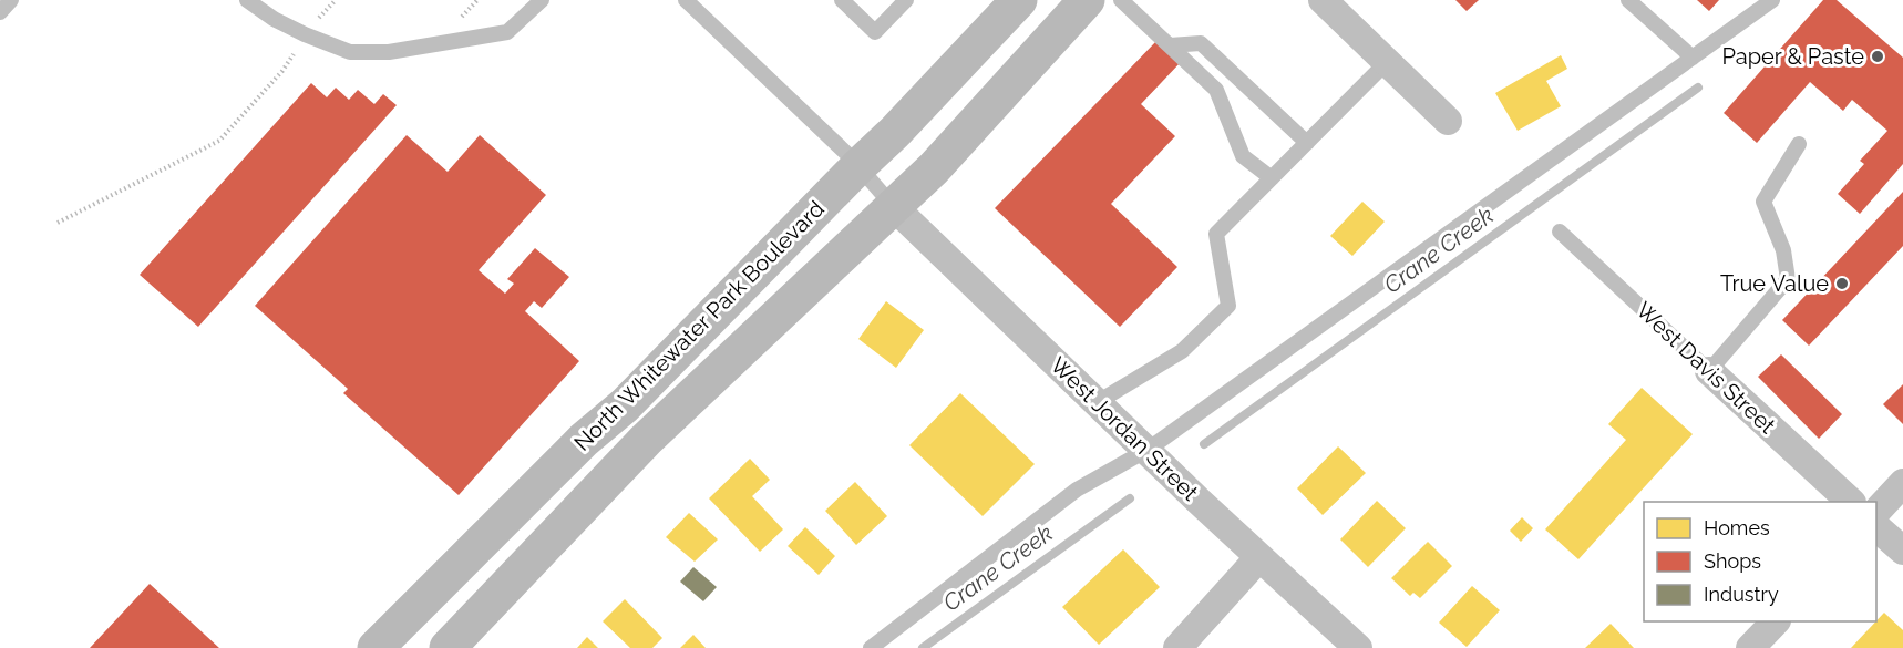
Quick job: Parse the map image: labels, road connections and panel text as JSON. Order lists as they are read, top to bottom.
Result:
{
  "streets": {
    "street": ["North Whitewater Park Boulevard", "West Davis Street", "West Jordan Street"]
  },
  "crossings": [
    ["North Whitewater Park Boulevard", "West Jordan Street"]
  ],
  "water": ["Crane Creek"],
  "places": ["Paper & Paste", "True Value"],
  "legend": ["Homes", "Shops", "Industry"]
}
